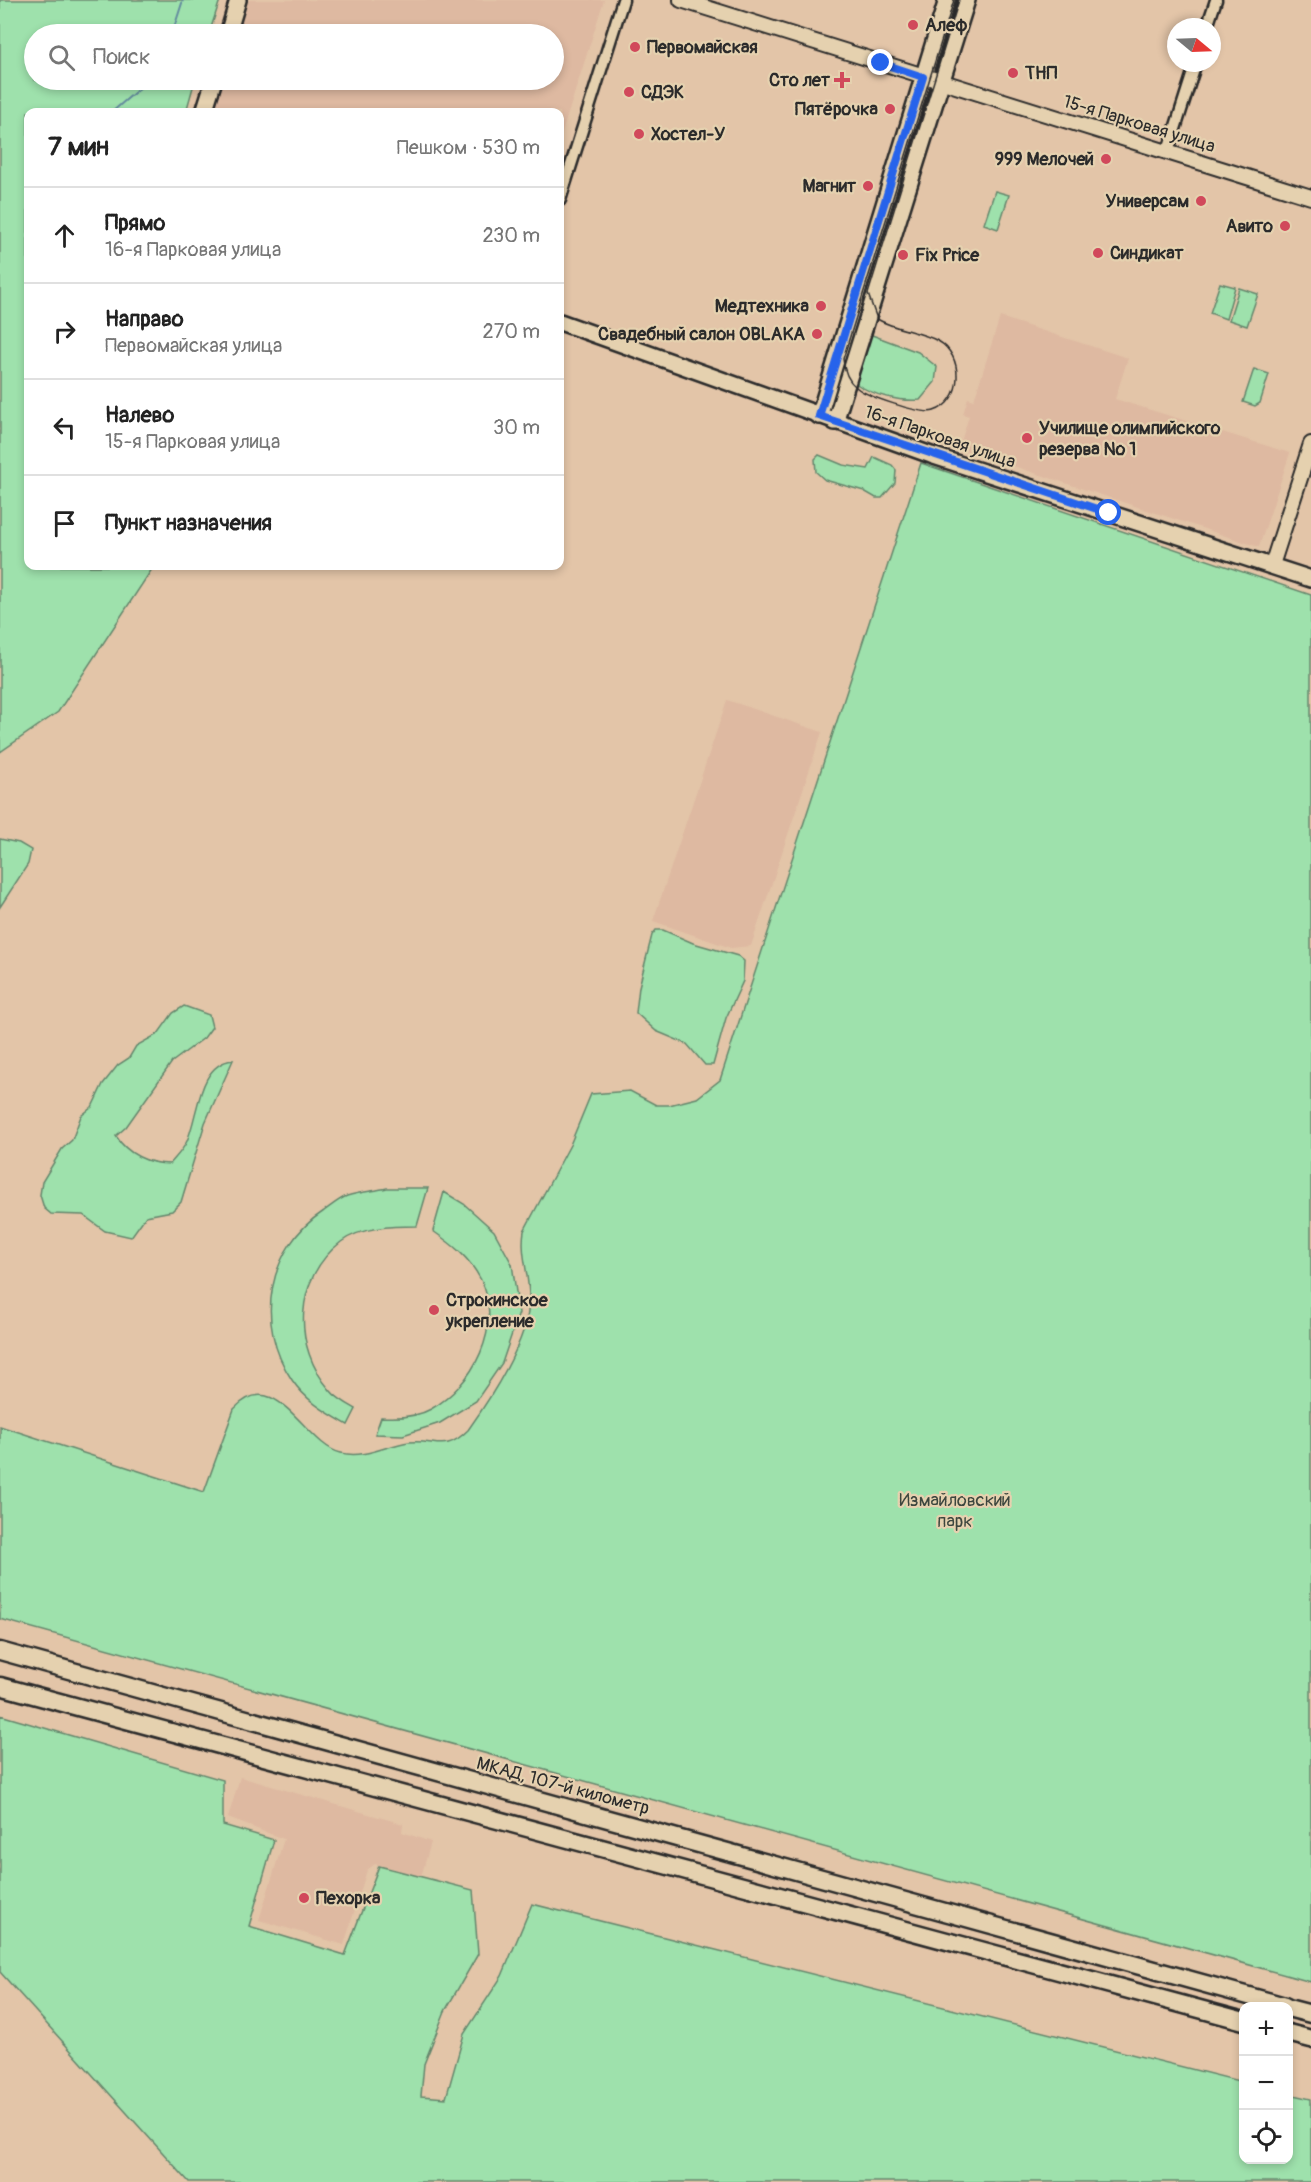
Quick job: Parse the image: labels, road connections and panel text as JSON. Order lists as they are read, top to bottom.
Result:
{
  "streets": {
    "highway": ["МКАД, 107-й километр"],
    "main road": ["16-я Парковая улица"],
    "street": ["15-я Парковая улица"]
  },
  "parks": ["Измайловский парк"],
  "places": {
    "other": [
      "Алеф",
      "Первомайская",
      "ТНП",
      "СДЭК",
      "Пятёрочка",
      "Хостел-У",
      "999 Мелочей",
      "Магнит",
      "Универсам",
      "Авито",
      "Синдикат",
      "Fix Price",
      "Медтехника",
      "Свадебный салон OBLAKA",
      "Училище олимпийского резерва № 1",
      "Строкинское укрепление",
      "Пехорка"
    ],
    "health": ["Сто лет"]
  },
  "north": "right",
  "page": {
    "search": "Поиск",
    "heading": ["7 мин", "Пешком · 530 m"],
    "list": [
      ["Прямо", "16-я Парковая улица", "230 m"],
      ["Направо", "Первомайская улица", "270 m"],
      ["Налево", "15-я Парковая улица", "30 m"],
      "Пункт назначения"
    ],
    "map_buttons": ["+", "−"]
  }
}
